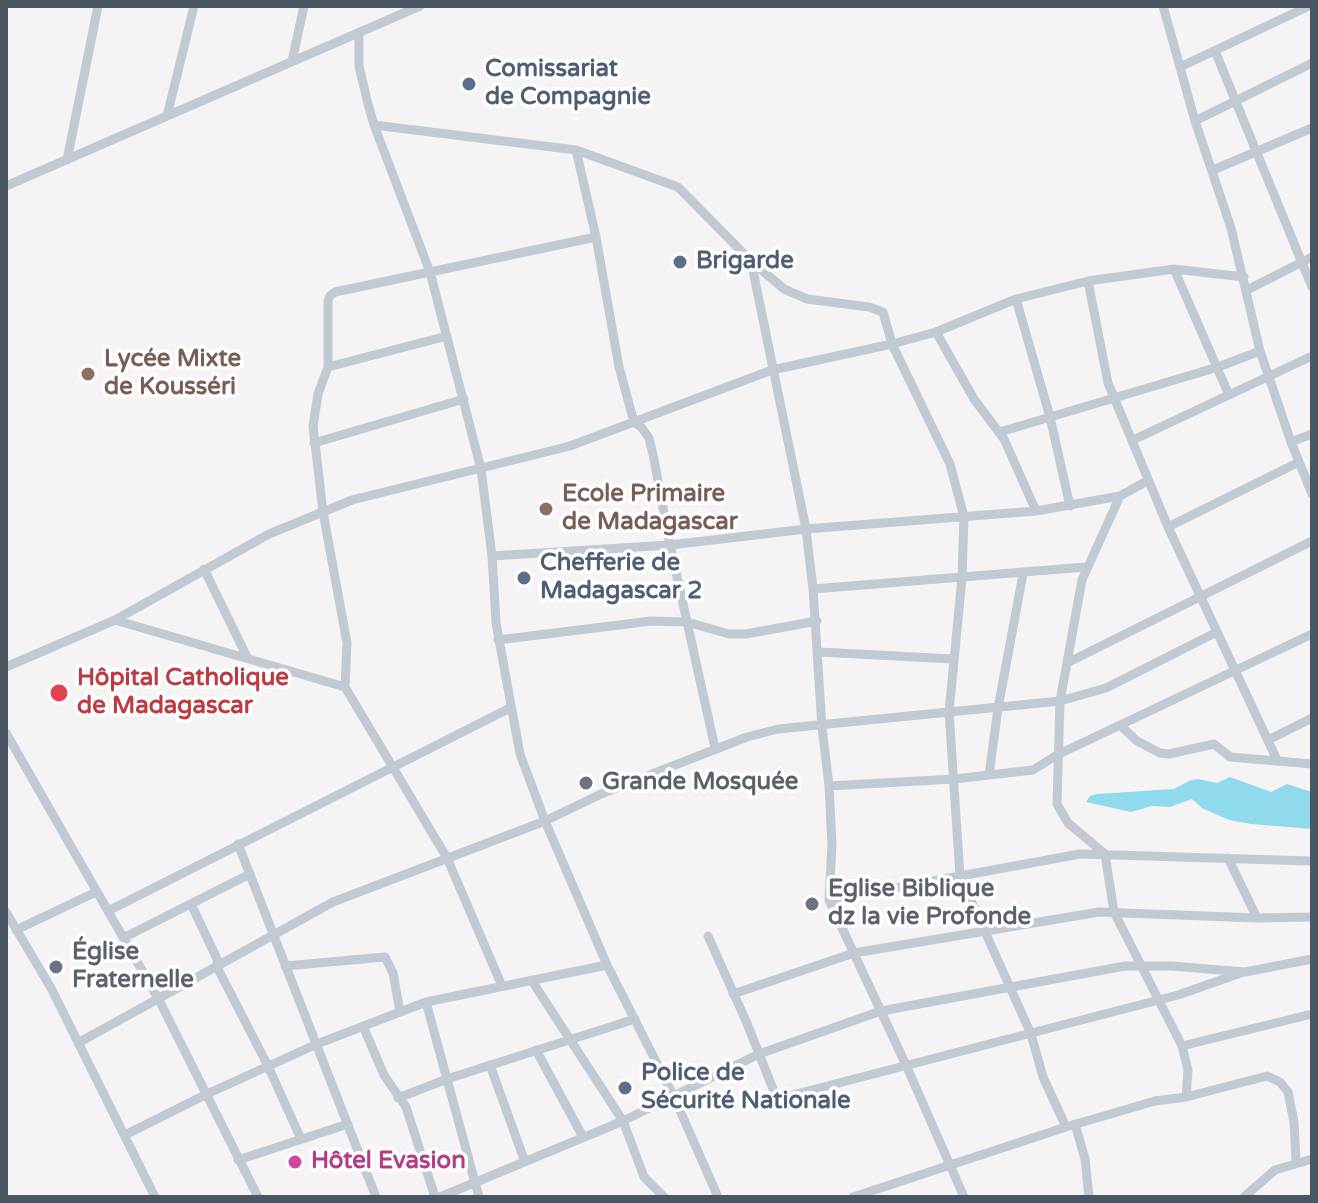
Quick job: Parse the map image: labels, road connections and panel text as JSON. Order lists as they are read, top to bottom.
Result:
{
  "places": [
    "Comissariat de Compagnie",
    "Brigarde",
    "Lycée Mixte de Kousséri",
    "Ecole Primaire de Madagascar",
    "Chefferie de Madagascar 2",
    "Hôpital Catholique de Madagascar",
    "Grande Mosquée",
    "Eglise Biblique dz la vie Profonde",
    "Église Fraternelle",
    "Police de Sécurité Nationale",
    "Hôtel Evasion"
  ]
}
